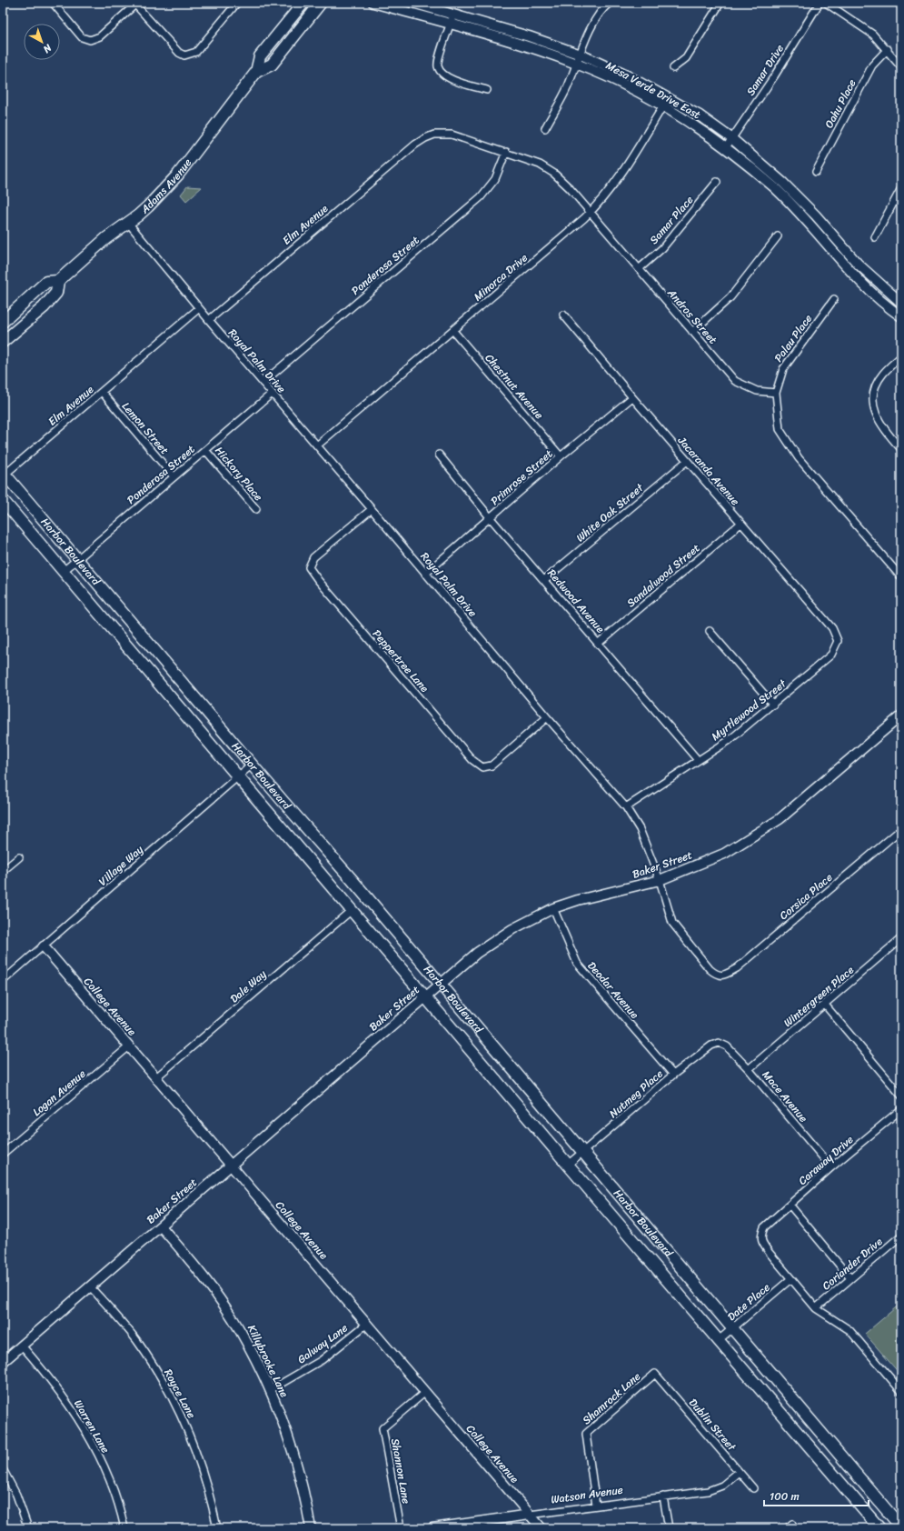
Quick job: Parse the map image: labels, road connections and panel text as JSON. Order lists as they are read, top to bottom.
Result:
{
  "streets": {
    "main road": ["Adams Avenue", "Harbor Boulevard"],
    "street": [
      "Samar Drive",
      "Mesa Verde Drive East",
      "Oahu Place",
      "Samar Place",
      "Elm Avenue",
      "Ponderosa Street",
      "Minorca Drive",
      "Andros Street",
      "Palau Place",
      "Royal Palm Drive",
      "Chestnut Avenue",
      "Lemon Street",
      "Jacaranda Avenue",
      "Hickory Place",
      "Primrose Street",
      "White Oak Street",
      "Sandalwood Street",
      "Redwood Avenue",
      "Peppertree Lane",
      "Myrtlewood Street",
      "Baker Street",
      "Village Way",
      "Corsica Place",
      "Dale Way",
      "Deodar Avenue",
      "Wintergreen Place",
      "College Avenue",
      "Logan Avenue",
      "Nutmeg Place",
      "Mace Avenue",
      "Caraway Drive",
      "Coriander Drive",
      "Date Place",
      "Galway Lane",
      "Killybrooke Lane",
      "Royce Lane",
      "Shamrock Lane",
      "Dublin Street",
      "Warren Lane",
      "Shannon Lane",
      "Watson Avenue"
    ]
  },
  "crossings": [
    ["Samar Drive", "Mesa Verde Drive East"],
    ["Mesa Verde Drive East", "Minorca Drive"],
    ["Adams Avenue", "Royal Palm Drive"],
    ["Samar Place", "Andros Street"],
    ["Elm Avenue", "Andros Street"],
    ["Elm Avenue", "Royal Palm Drive"],
    ["Elm Avenue", "Lemon Street"],
    ["Elm Avenue", "Harbor Boulevard"],
    ["Ponderosa Street", "Andros Street"],
    ["Ponderosa Street", "Royal Palm Drive"],
    ["Ponderosa Street", "Lemon Street"],
    ["Ponderosa Street", "Hickory Place"],
    ["Ponderosa Street", "Harbor Boulevard"],
    ["Minorca Drive", "Andros Street"],
    ["Minorca Drive", "Royal Palm Drive"],
    ["Minorca Drive", "Chestnut Avenue"],
    ["Andros Street", "Palau Place"],
    ["Royal Palm Drive", "Primrose Street"],
    ["Royal Palm Drive", "Peppertree Lane"],
    ["Royal Palm Drive", "Myrtlewood Street"],
    ["Royal Palm Drive", "Baker Street"],
    ["Royal Palm Drive", "Corsica Place"],
    ["Chestnut Avenue", "Primrose Street"],
    ["Jacaranda Avenue", "Primrose Street"],
    ["Jacaranda Avenue", "White Oak Street"],
    ["Jacaranda Avenue", "Sandalwood Street"],
    ["Jacaranda Avenue", "Myrtlewood Street"],
    ["Primrose Street", "Redwood Avenue"],
    ["White Oak Street", "Redwood Avenue"],
    ["Harbor Boulevard", "Baker Street"],
    ["Harbor Boulevard", "Village Way"],
    ["Harbor Boulevard", "Dale Way"],
    ["Harbor Boulevard", "Nutmeg Place"],
    ["Harbor Boulevard", "Date Place"],
    ["Sandalwood Street", "Redwood Avenue"],
    ["Redwood Avenue", "Myrtlewood Street"],
    ["Baker Street", "Deodar Avenue"],
    ["Baker Street", "College Avenue"],
    ["Baker Street", "Killybrooke Lane"],
    ["Baker Street", "Royce Lane"],
    ["Baker Street", "Warren Lane"],
    ["Village Way", "College Avenue"],
    ["Dale Way", "College Avenue"],
    ["Deodar Avenue", "Nutmeg Place"],
    ["Wintergreen Place", "Mace Avenue"],
    ["College Avenue", "Logan Avenue"],
    ["College Avenue", "Galway Lane"],
    ["College Avenue", "Shannon Lane"],
    ["College Avenue", "Watson Avenue"],
    ["Nutmeg Place", "Mace Avenue"],
    ["Mace Avenue", "Caraway Drive"],
    ["Caraway Drive", "Date Place"],
    ["Galway Lane", "Killybrooke Lane"],
    ["Shamrock Lane", "Dublin Street"],
    ["Shamrock Lane", "Watson Avenue"],
    ["Dublin Street", "Watson Avenue"]
  ],
  "scale_bar": "100 m",
  "north": "bottom right"
}
